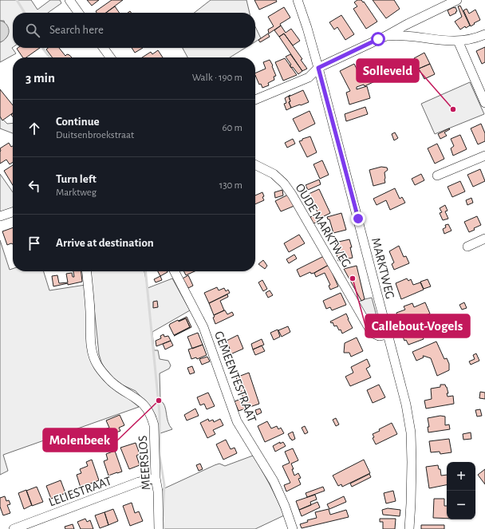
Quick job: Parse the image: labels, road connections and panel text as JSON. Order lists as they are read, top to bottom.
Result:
{
  "streets": {
    "street": [
      "OUDE MARKTWEG",
      "MARKTWEG",
      "GEMEENTESTRAAT",
      "MEERSLOS",
      "LELIESTRAAT"
    ]
  },
  "crossings": [
    ["OUDE MARKTWEG", "MARKTWEG"],
    ["MEERSLOS", "LELIESTRAAT"]
  ],
  "places": ["Solleveld", "Callebout-Vogels", "Molenbeek"],
  "page": {
    "search": "Search here",
    "heading": ["3 min", "Walk · 190 m"],
    "list": [
      ["Continue", "Duitsenbroekstraat", "60 m"],
      ["Turn left", "Marktweg", "130 m"],
      "Arrive at destination"
    ],
    "map_buttons": ["+", "−"]
  }
}
